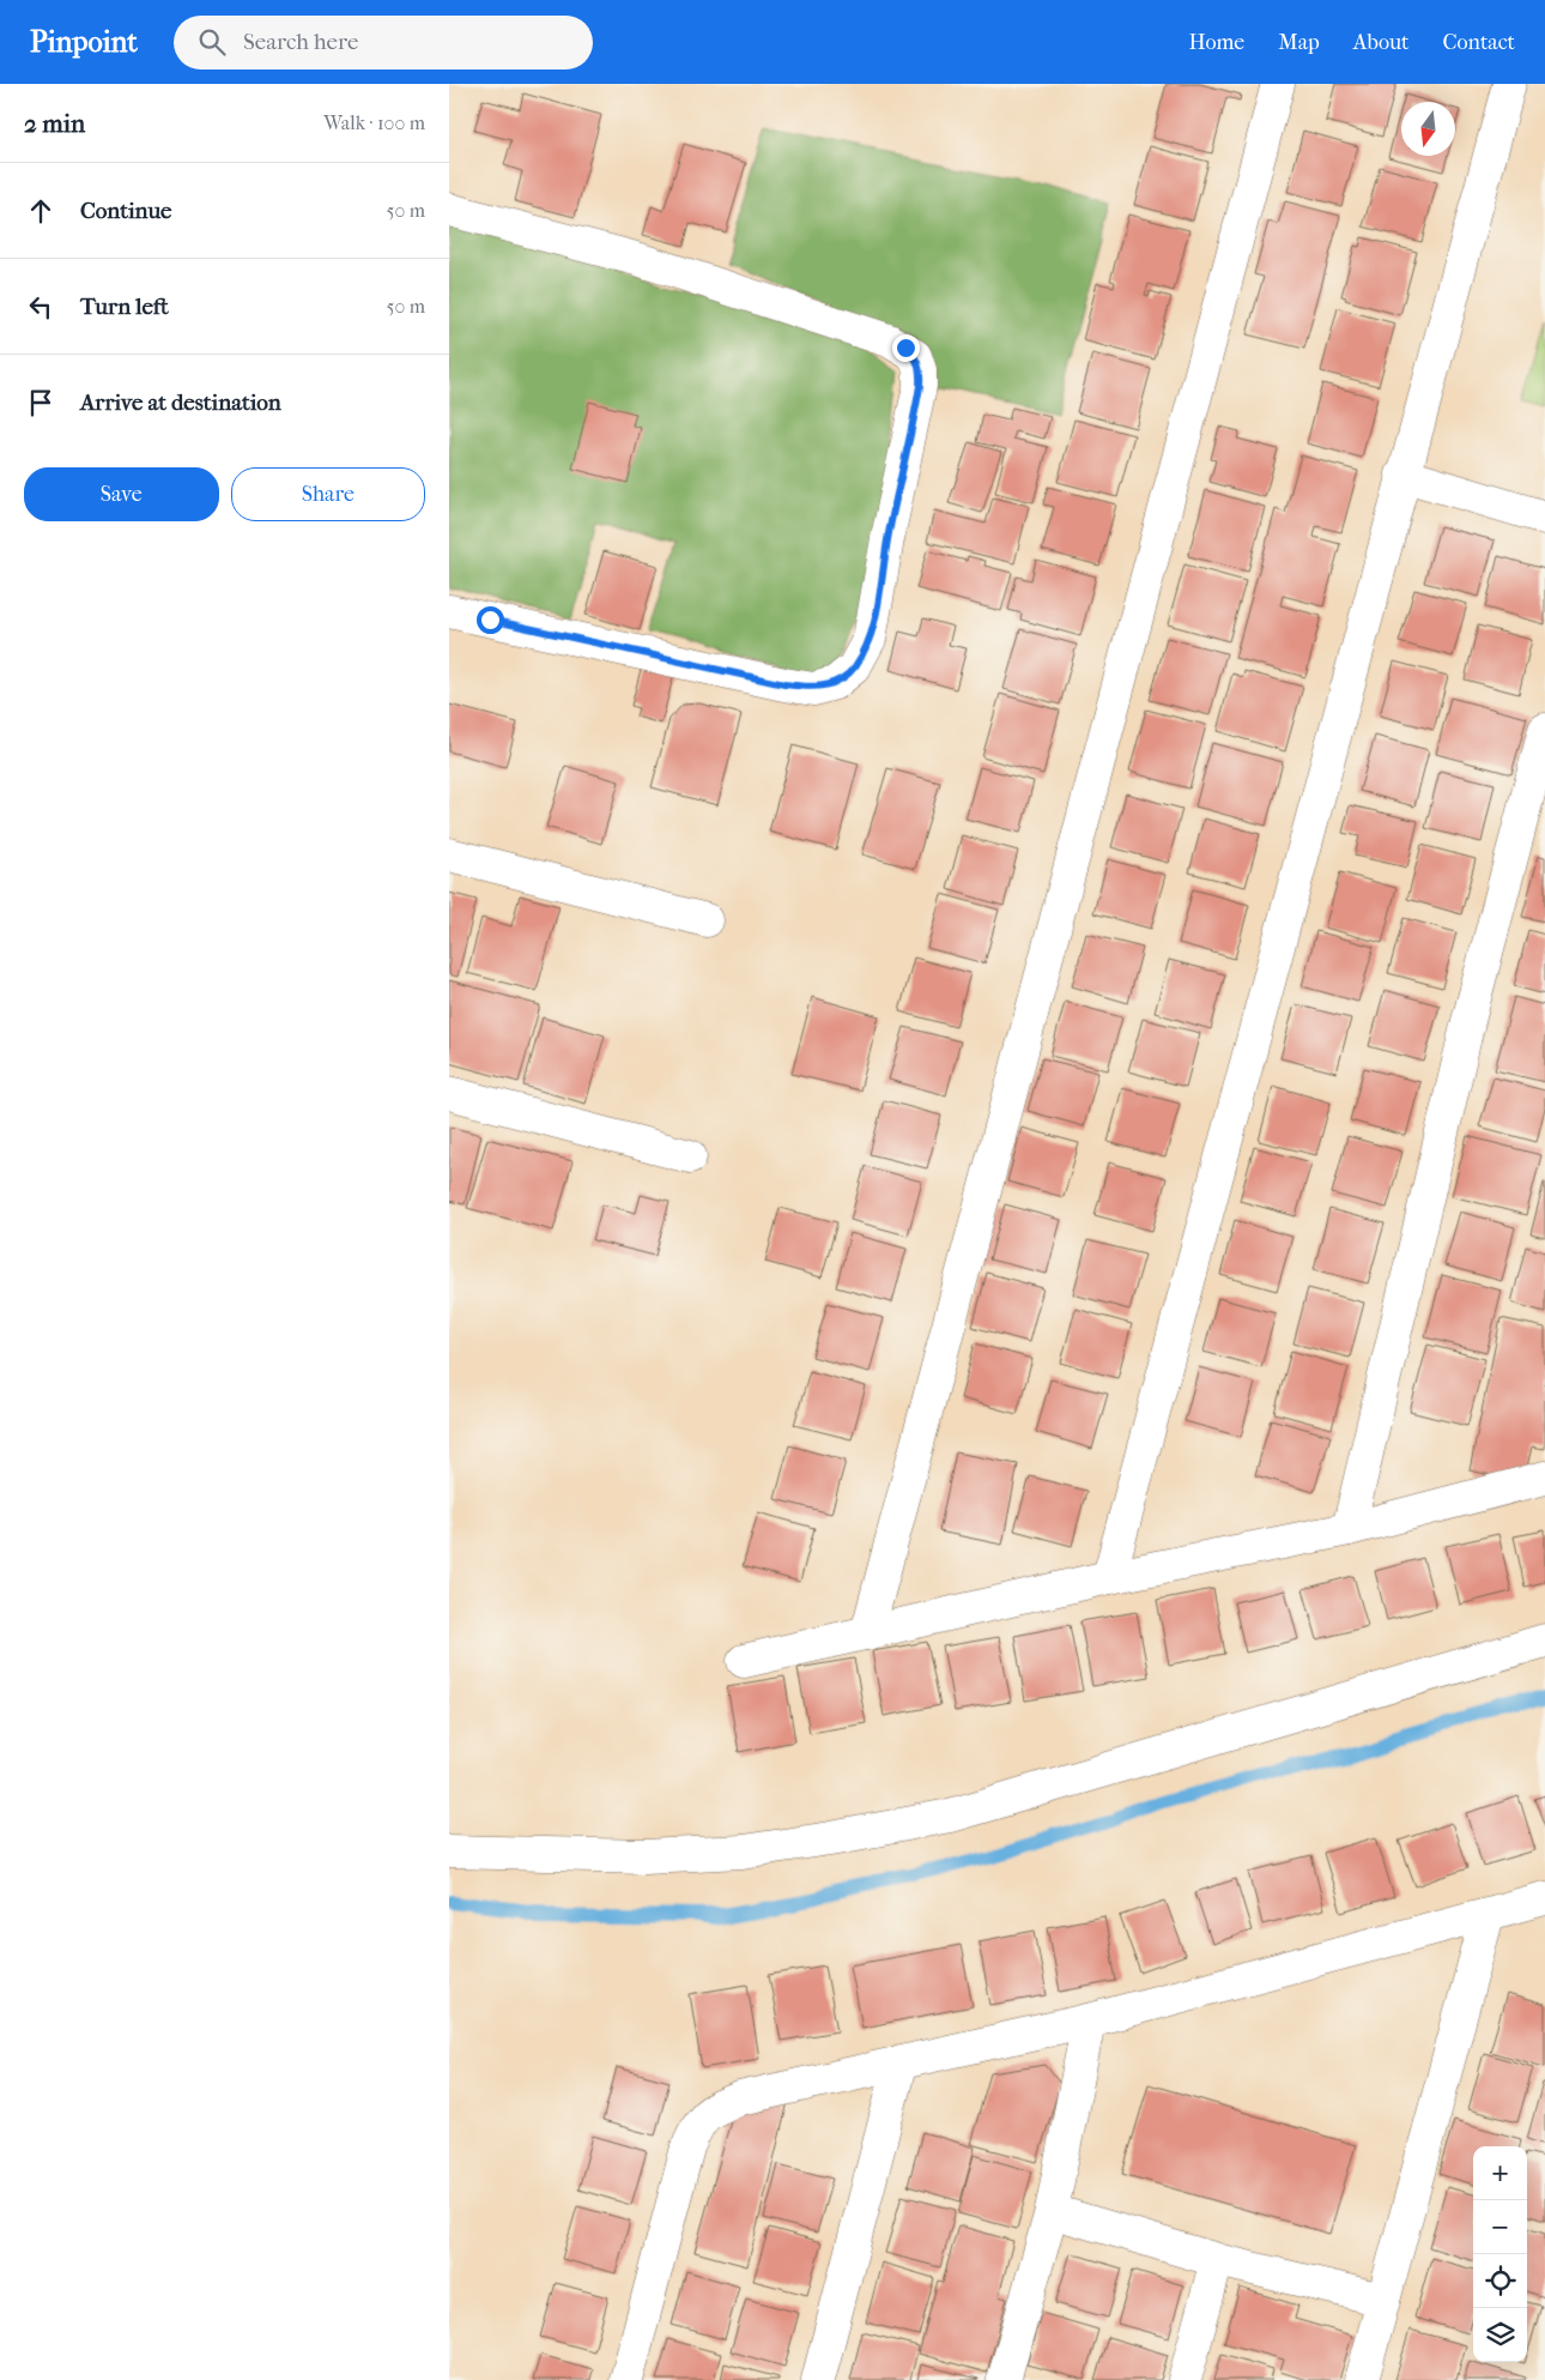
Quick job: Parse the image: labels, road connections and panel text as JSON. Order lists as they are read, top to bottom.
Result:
{
  "north": "bottom",
  "page": {
    "header": "Pinpoint",
    "search": "Search here",
    "nav": [
      "Home",
      "Map",
      "About",
      "Contact"
    ],
    "heading": ["2 min", "Walk · 100 m"],
    "list": [
      ["Continue", "50 m"],
      ["Turn left", "50 m"],
      "Arrive at destination"
    ],
    "buttons": ["Save", "Share"],
    "map_buttons": ["+", "−"]
  }
}
